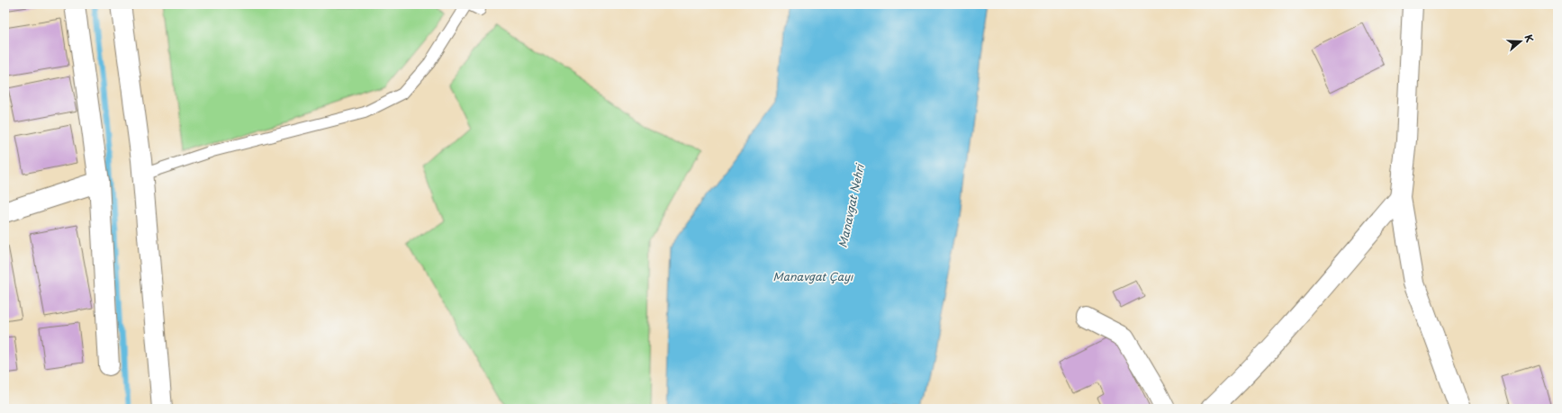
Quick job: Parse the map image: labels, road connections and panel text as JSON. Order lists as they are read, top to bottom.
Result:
{
  "water": ["Manavgat Nehri", "Manavgat Çayı"],
  "north": "right"
}
